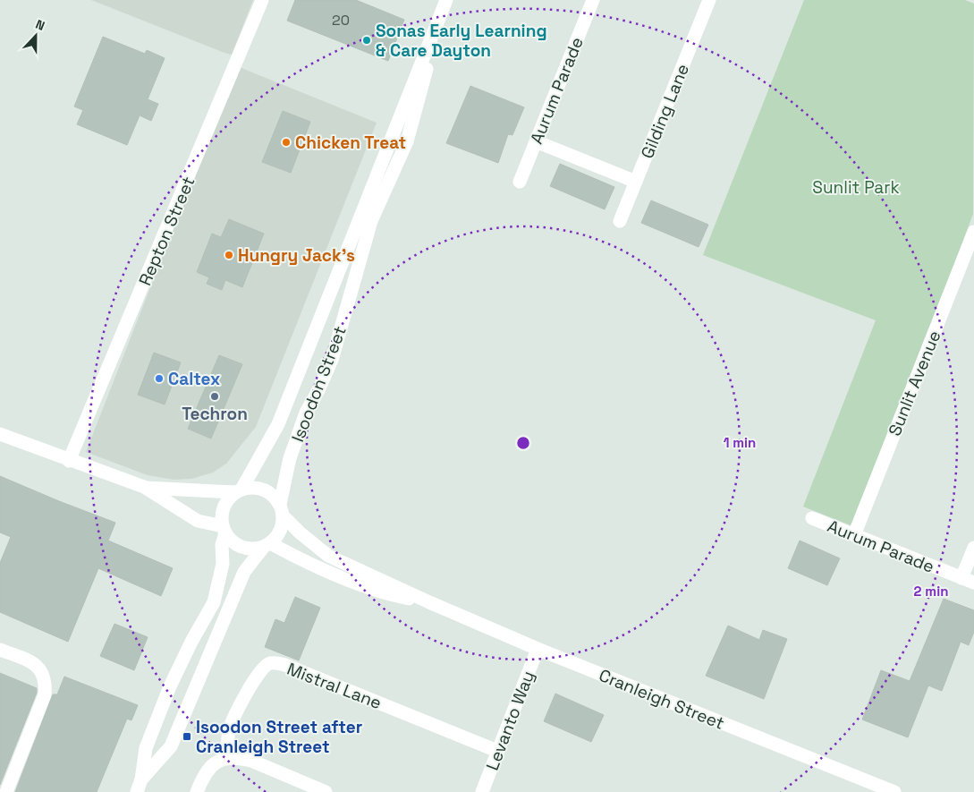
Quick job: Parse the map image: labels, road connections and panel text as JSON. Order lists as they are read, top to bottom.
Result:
{
  "streets": {
    "street": [
      "Aurum Parade",
      "Gilding Lane",
      "Repton Street",
      "Sunlit Avenue",
      "Isoodon Street",
      "Mistral Lane",
      "Cranleigh Street",
      "Levanto Way"
    ]
  },
  "crossings": [
    ["Aurum Parade", "Sunlit Avenue"],
    ["Isoodon Street", "Cranleigh Street"],
    ["Mistral Lane", "Levanto Way"],
    ["Cranleigh Street", "Levanto Way"]
  ],
  "parks": ["Sunlit Park"],
  "places": {
    "other": [
      "Sonas Early Learning & Care Dayton",
      "Chicken Treat",
      "Hungry Jack's",
      "Caltex",
      "Techron"
    ],
    "transit": ["Isoodon Street after Cranleigh Street"]
  },
  "house_numbers": ["20"],
  "north": "top",
  "rings": ["1 min", "2 min"]
}
